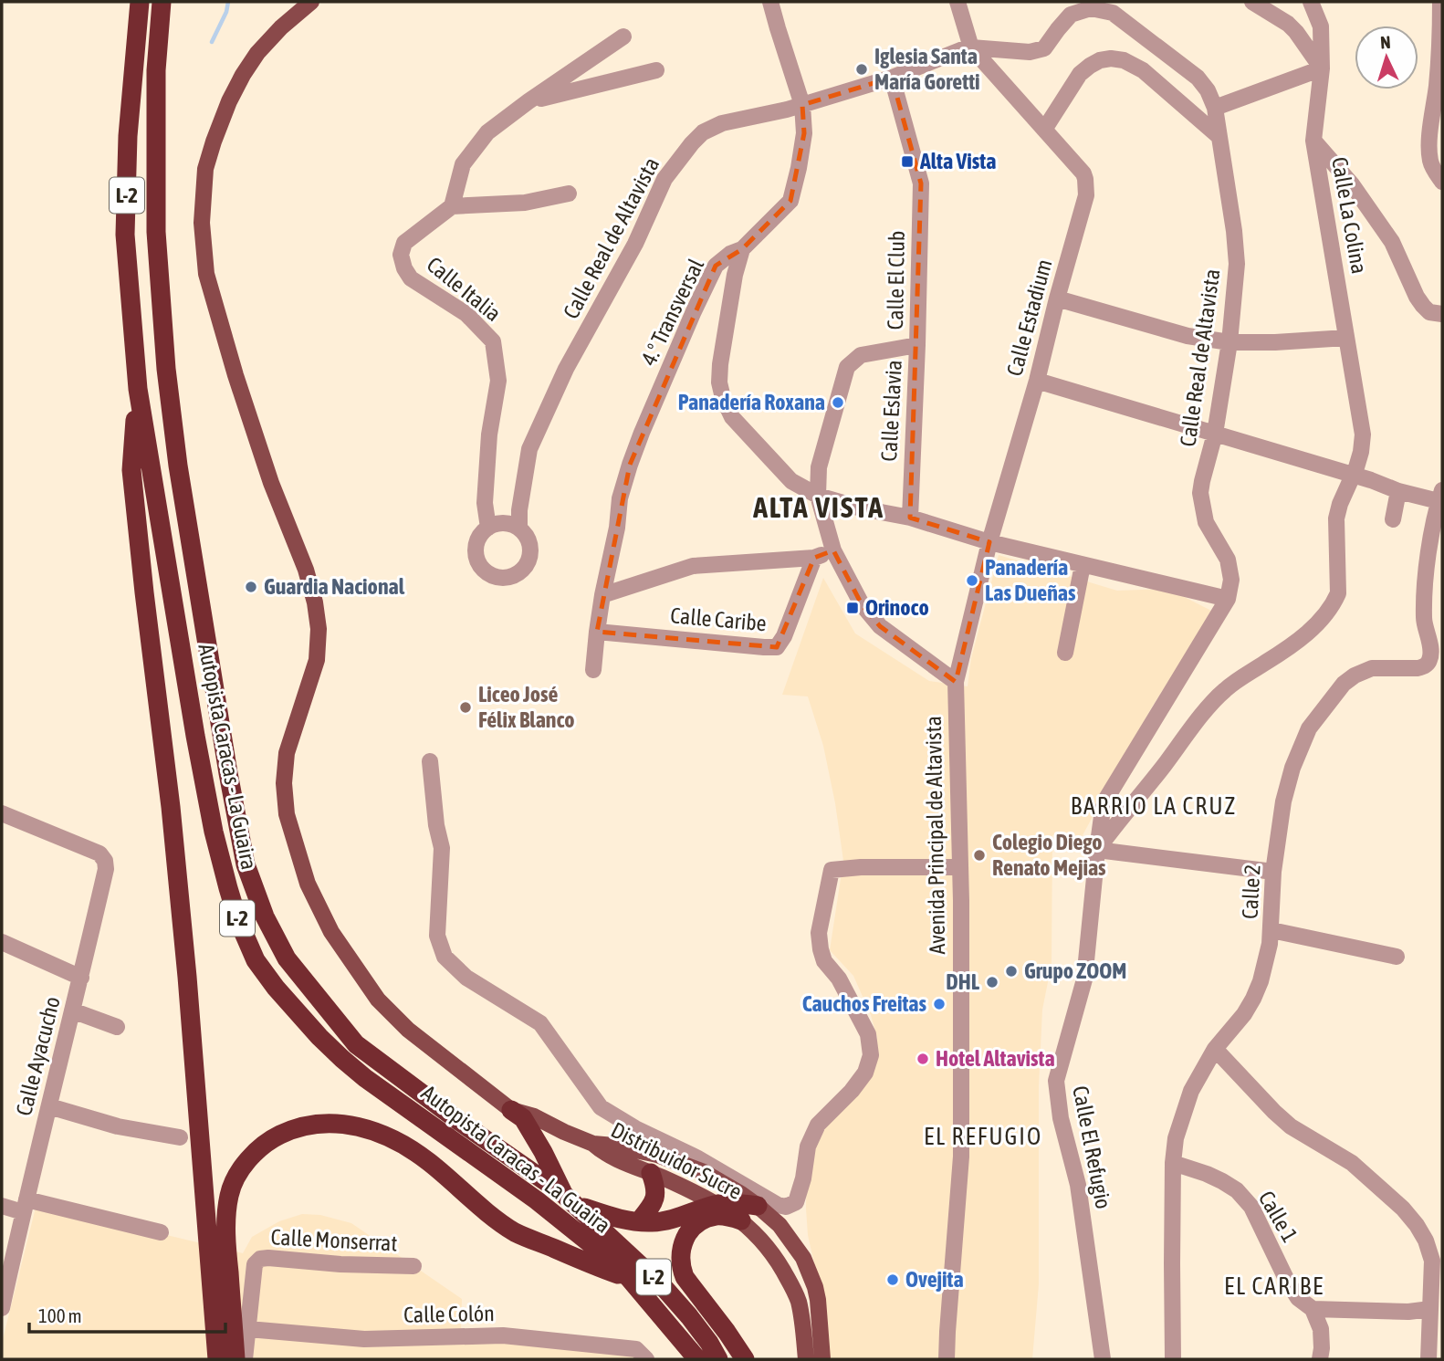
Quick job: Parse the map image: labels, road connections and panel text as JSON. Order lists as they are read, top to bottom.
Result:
{
  "streets": {
    "highway": ["L-2", "Autopista Caracas - La Guaira"],
    "main road": ["Distribuidor Sucre"],
    "street": [
      "Calle La Colina",
      "Calle Real de Altavista",
      "Calle El Club",
      "Calle Italia",
      "4.° Transversal",
      "Calle Estadium",
      "Calle Eslavia",
      "Calle Caribe",
      "Avenida Principal de Altavista",
      "Calle 2",
      "Calle Ayacucho",
      "Calle El Refugio",
      "Calle 1",
      "Calle Monserrat",
      "Calle Colón"
    ]
  },
  "crossings": [
    ["Calle La Colina", "Calle El Refugio"],
    ["Calle Real de Altavista", "Calle El Club"],
    ["Calle Real de Altavista", "Calle Italia"],
    ["Calle Real de Altavista", "4.° Transversal"],
    ["Calle Real de Altavista", "Calle Estadium"],
    ["Calle Real de Altavista", "Calle El Refugio"],
    ["Calle El Club", "Calle Estadium"],
    ["Calle El Club", "Calle Eslavia"],
    ["Calle El Club", "Avenida Principal de Altavista"],
    ["4.° Transversal", "Calle Caribe"],
    ["Calle Estadium", "Avenida Principal de Altavista"],
    ["Calle 2", "Calle 1"],
    ["Calle Monserrat", "Calle Colón"]
  ],
  "districts": [
    "ALTA VISTA",
    "BARRIO LA CRUZ",
    "EL REFUGIO",
    "EL CARIBE"
  ],
  "places": {
    "other": [
      "Iglesia Santa María Goretti",
      "Panadería Roxana",
      "Panadería Las Dueñas",
      "Guardia Nacional",
      "Liceo José Félix Blanco",
      "Colegio Diego Renato Mejias",
      "Grupo ZOOM",
      "DHL",
      "Cauchos Freitas",
      "Hotel Altavista",
      "Ovejita"
    ],
    "transit": ["Alta Vista", "Orinoco"]
  },
  "scale_bar": "100 m",
  "north": "top"
}
